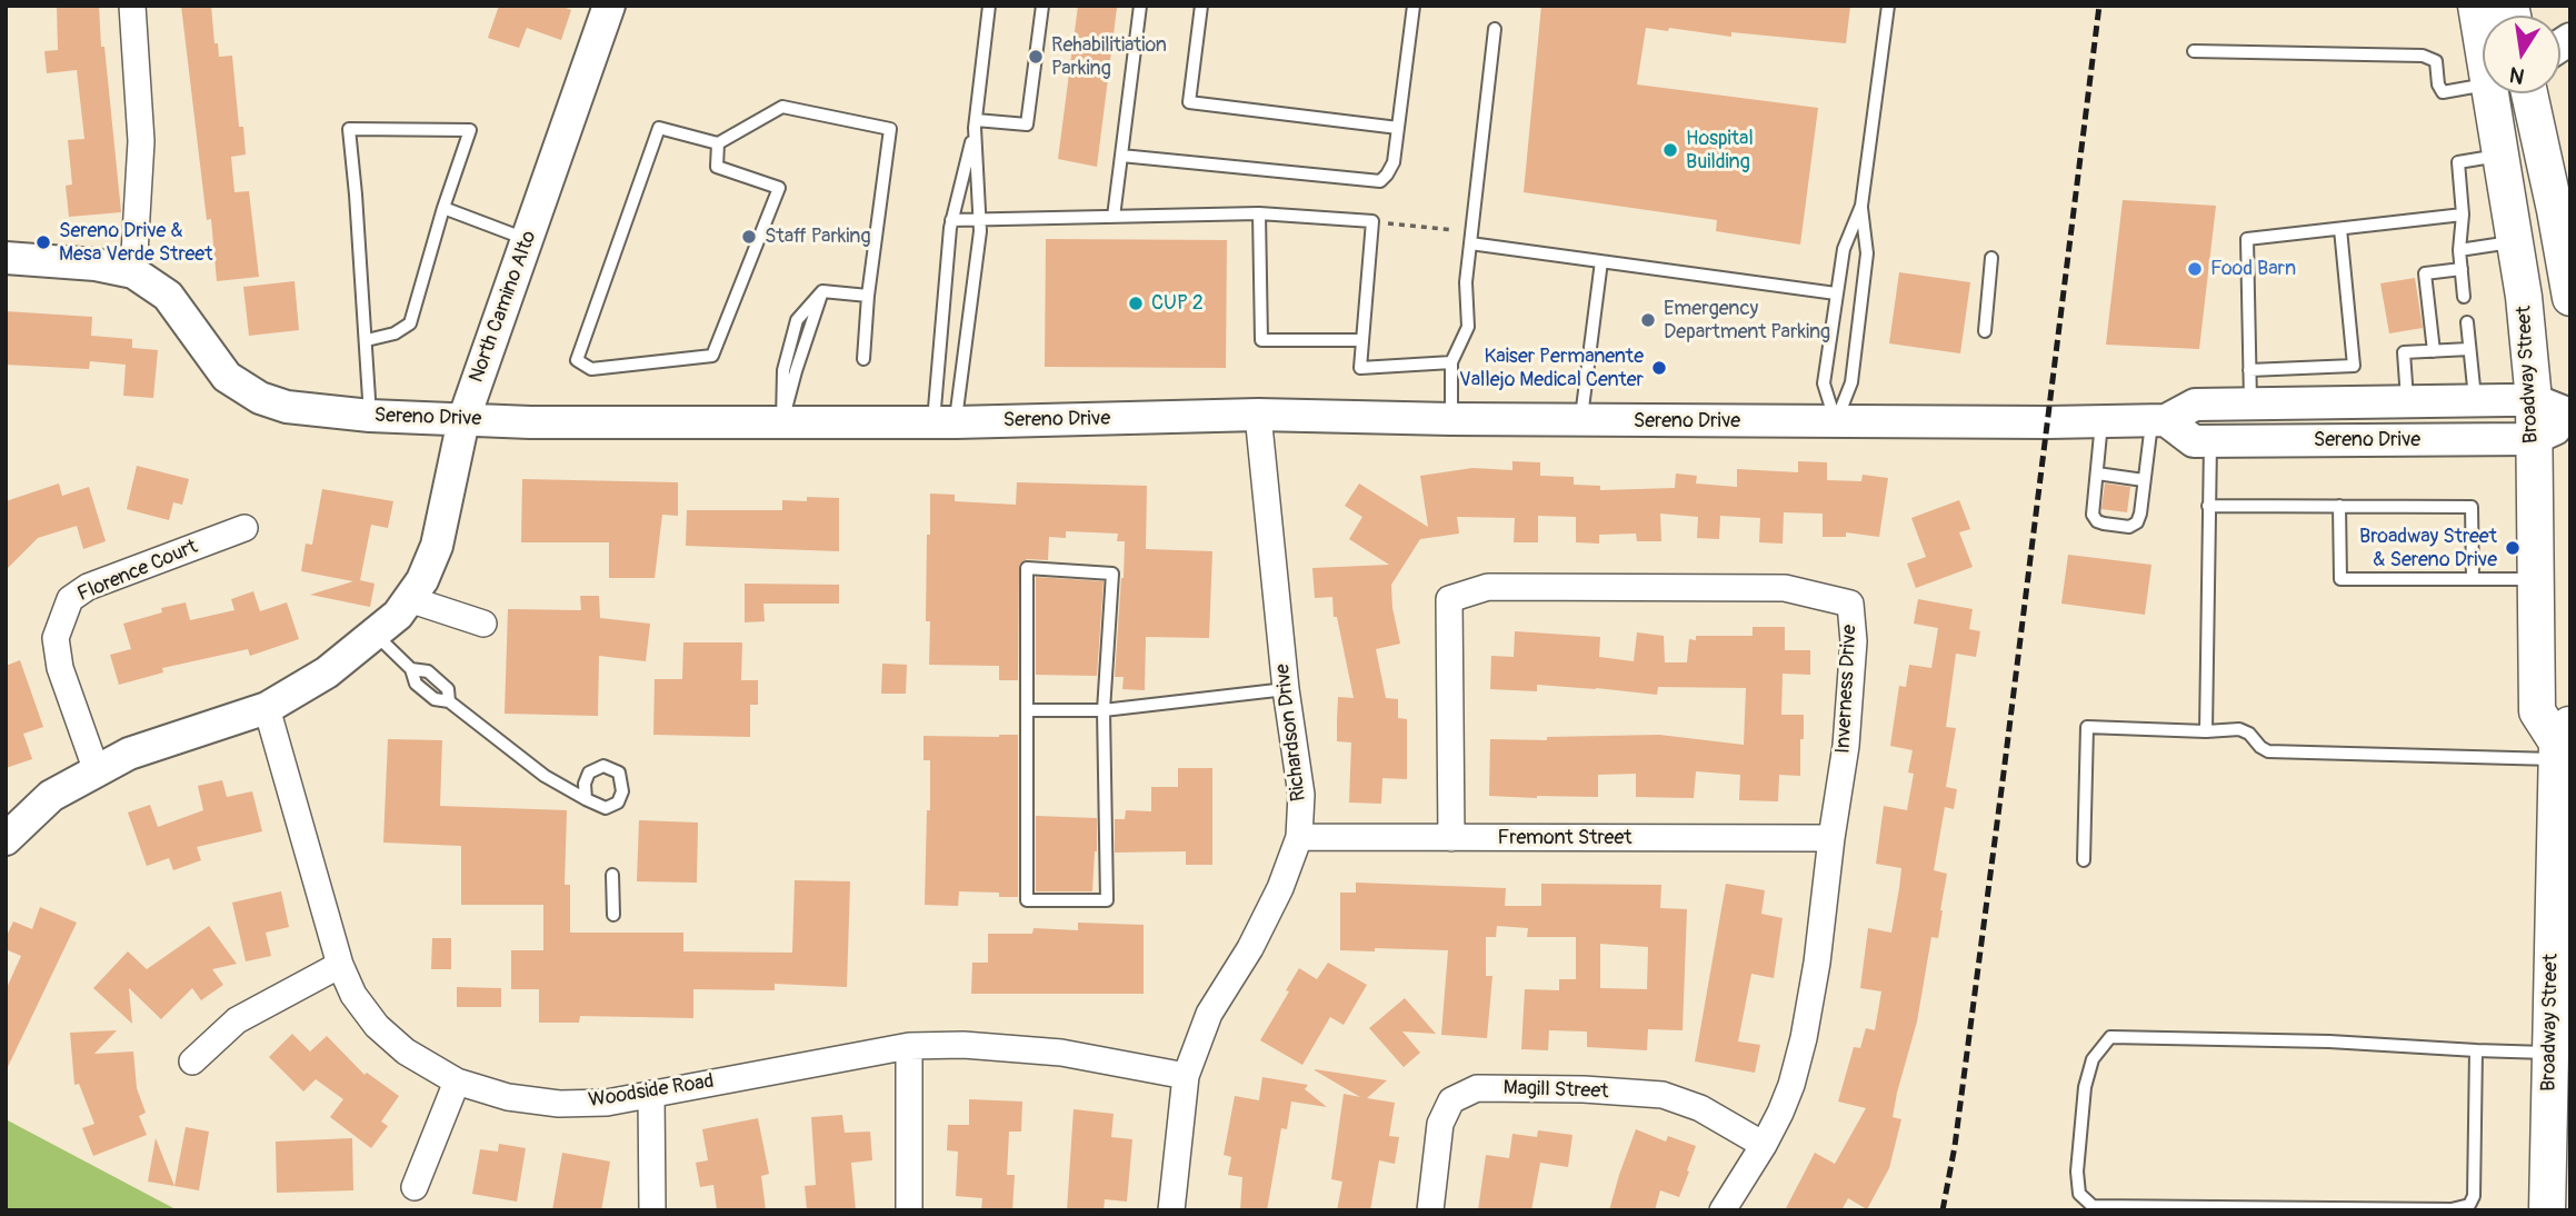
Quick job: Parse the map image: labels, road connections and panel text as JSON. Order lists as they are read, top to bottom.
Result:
{
  "streets": {
    "main road": ["Broadway Street"],
    "street": [
      "North Camino Alto",
      "Sereno Drive",
      "Florence Court",
      "Inverness Drive",
      "Richardson Drive",
      "Fremont Street",
      "Magill Street",
      "Woodside Road"
    ]
  },
  "crossings": [
    ["North Camino Alto", "Sereno Drive"],
    ["North Camino Alto", "Florence Court"],
    ["North Camino Alto", "Woodside Road"],
    ["Broadway Street", "Sereno Drive"],
    ["Sereno Drive", "Richardson Drive"],
    ["Inverness Drive", "Fremont Street"],
    ["Inverness Drive", "Magill Street"],
    ["Richardson Drive", "Fremont Street"],
    ["Richardson Drive", "Woodside Road"]
  ],
  "places": [
    "Rehabilitiation Parking",
    "Hospital Building",
    "Staff Parking",
    "Sereno Drive & Mesa Verde Street",
    "Food Barn",
    "CUP 2",
    "Emergency Department Parking",
    "Kaiser Permanente Vallejo Medical Center",
    "Broadway Street & Sereno Drive"
  ],
  "north": "bottom"
}
